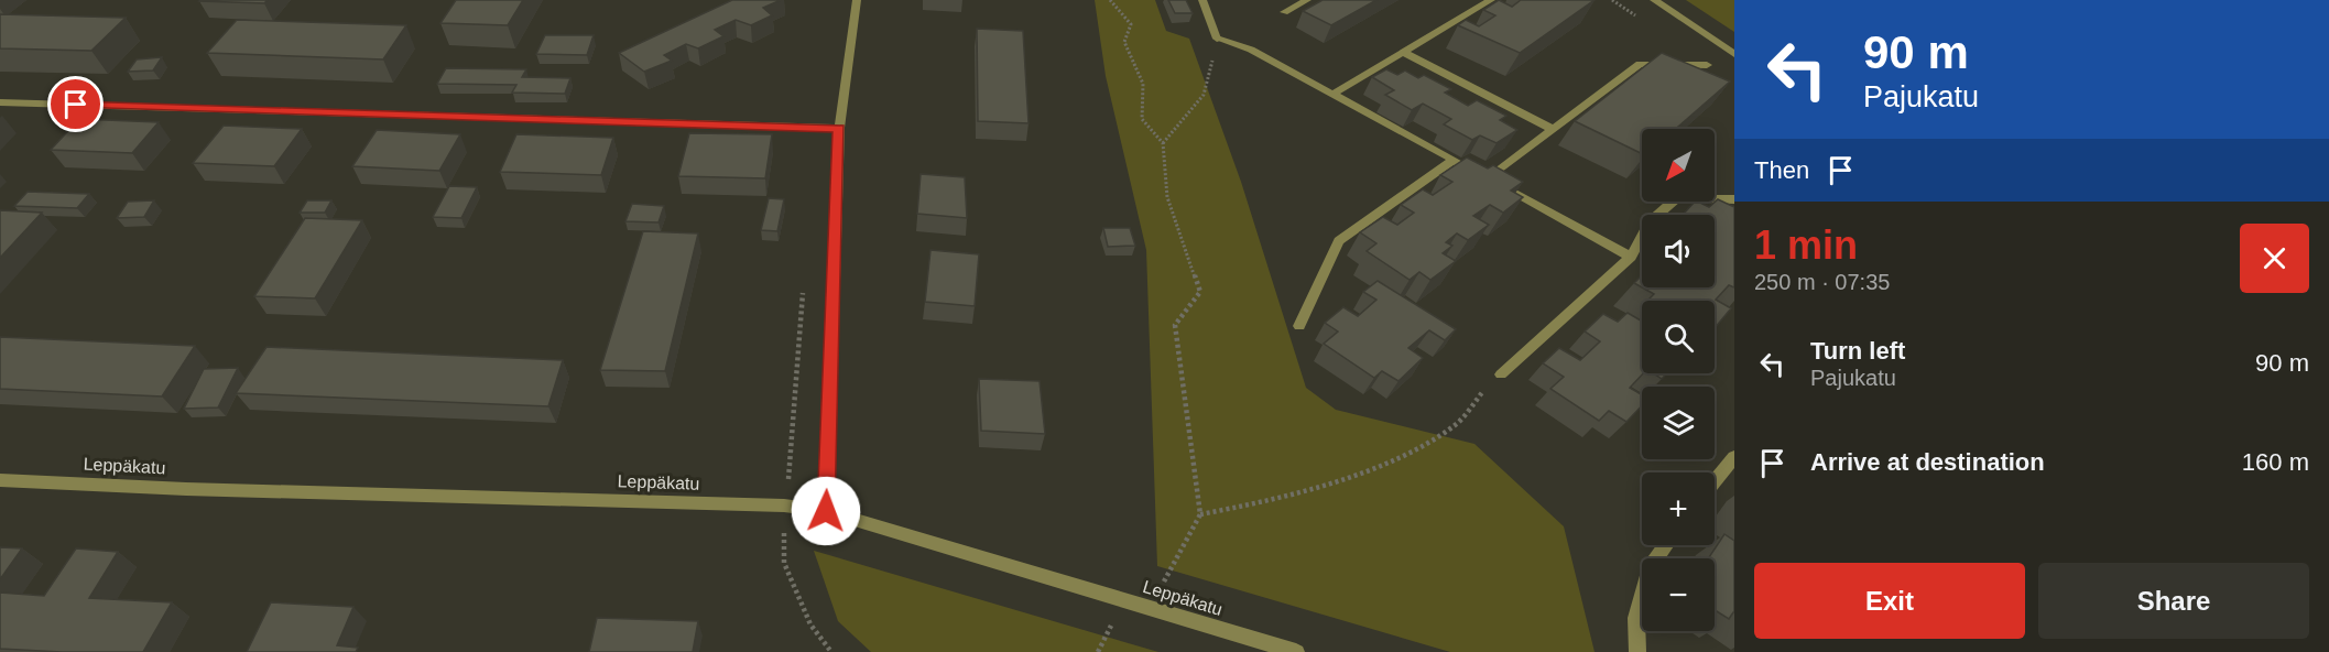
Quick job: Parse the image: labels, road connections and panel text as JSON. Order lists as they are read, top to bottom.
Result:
{
  "streets": {
    "street": ["Leppäkatu"]
  },
  "north": "bottom left",
  "page": {
    "turn": ["90 m", "Pajukatu"],
    "map_buttons": ["+", "−"],
    "then": "Then",
    "heading": ["1 min", "250 m · 07:35"],
    "list": [
      {
        "name": "Turn left",
        "note": "Pajukatu",
        "value": "90 m"
      },
      {
        "name": "Arrive at destination",
        "value": "160 m"
      }
    ],
    "buttons": ["Exit", "Share"]
  }
}
